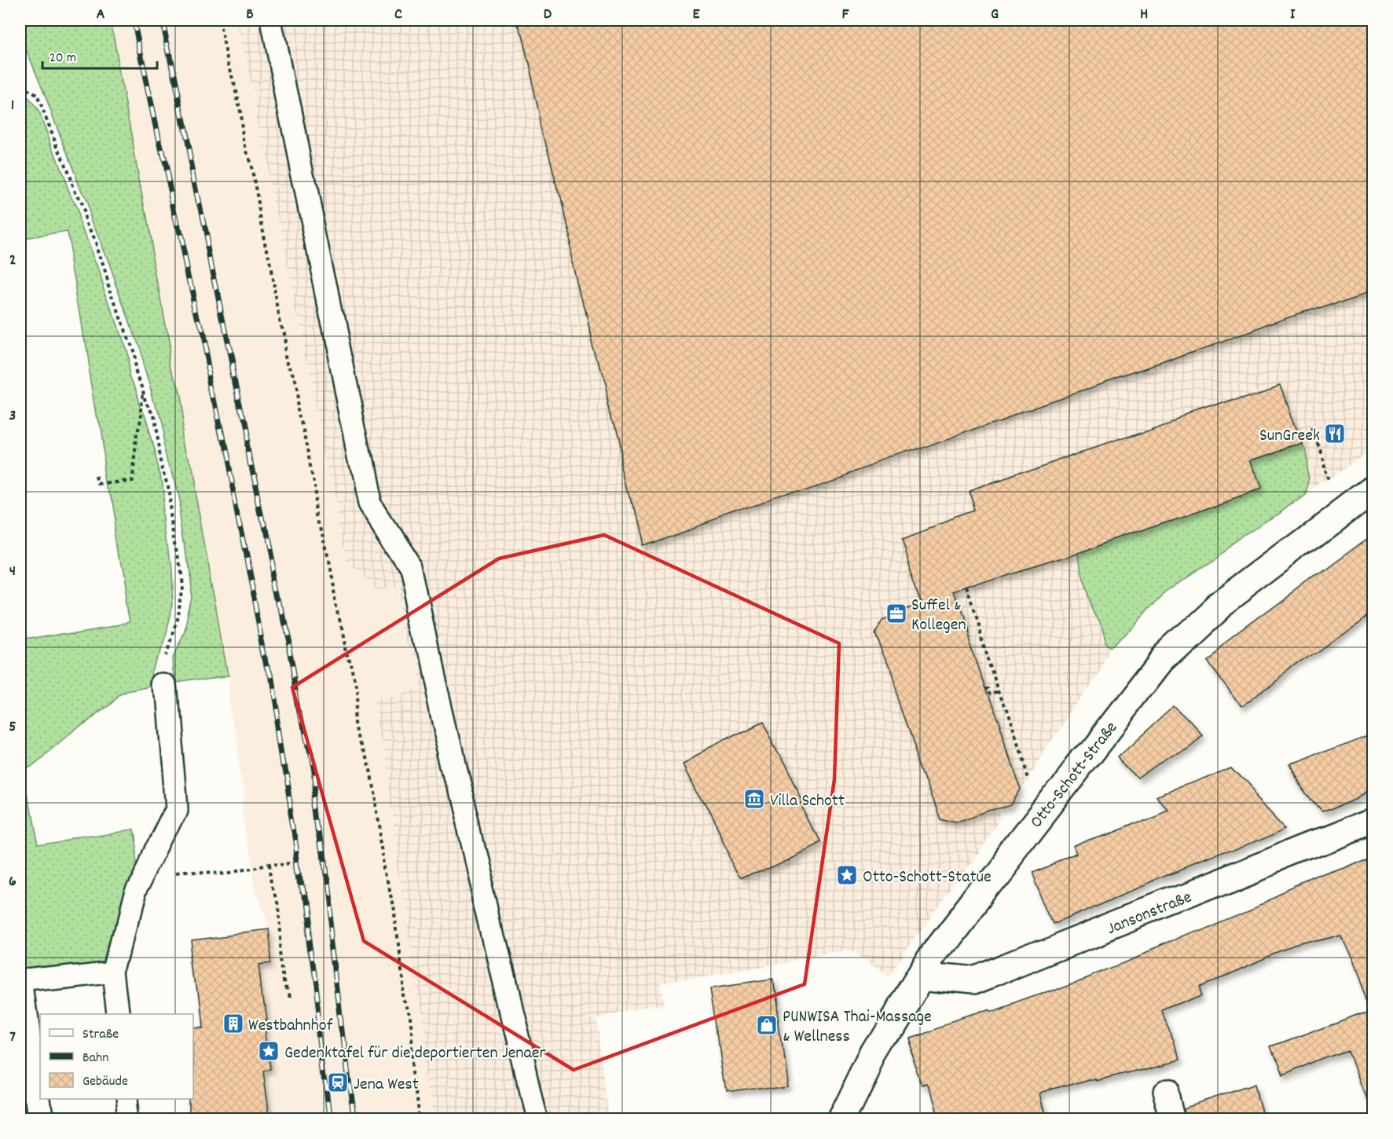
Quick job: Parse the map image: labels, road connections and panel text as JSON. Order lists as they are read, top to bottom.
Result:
{
  "streets": {
    "street": ["Otto-Schott-Straße", "Jansonstraße"]
  },
  "crossings": [
    ["Otto-Schott-Straße", "Jansonstraße"]
  ],
  "places": {
    "restaurant": ["SunGreek"],
    "office": ["Suffel & Kollegen"],
    "museum": ["Villa Schott"],
    "place": ["Otto-Schott-Statue", "Gedenktafel für die deportierten Jenaer"],
    "building": ["Westbahnhof"],
    "shop": ["PUNWISA Thai-Massage & Wellness"],
    "station": ["Jena West"]
  },
  "legend": ["Straße", "Bahn", "Gebäude"],
  "scale_bar": "20 m",
  "grid": {
    "columns": [
      "A",
      "B",
      "C",
      "D",
      "E",
      "F",
      "G",
      "H",
      "I"
    ],
    "rows": [
      "1",
      "2",
      "3",
      "4",
      "5",
      "6",
      "7"
    ]
  }
}
